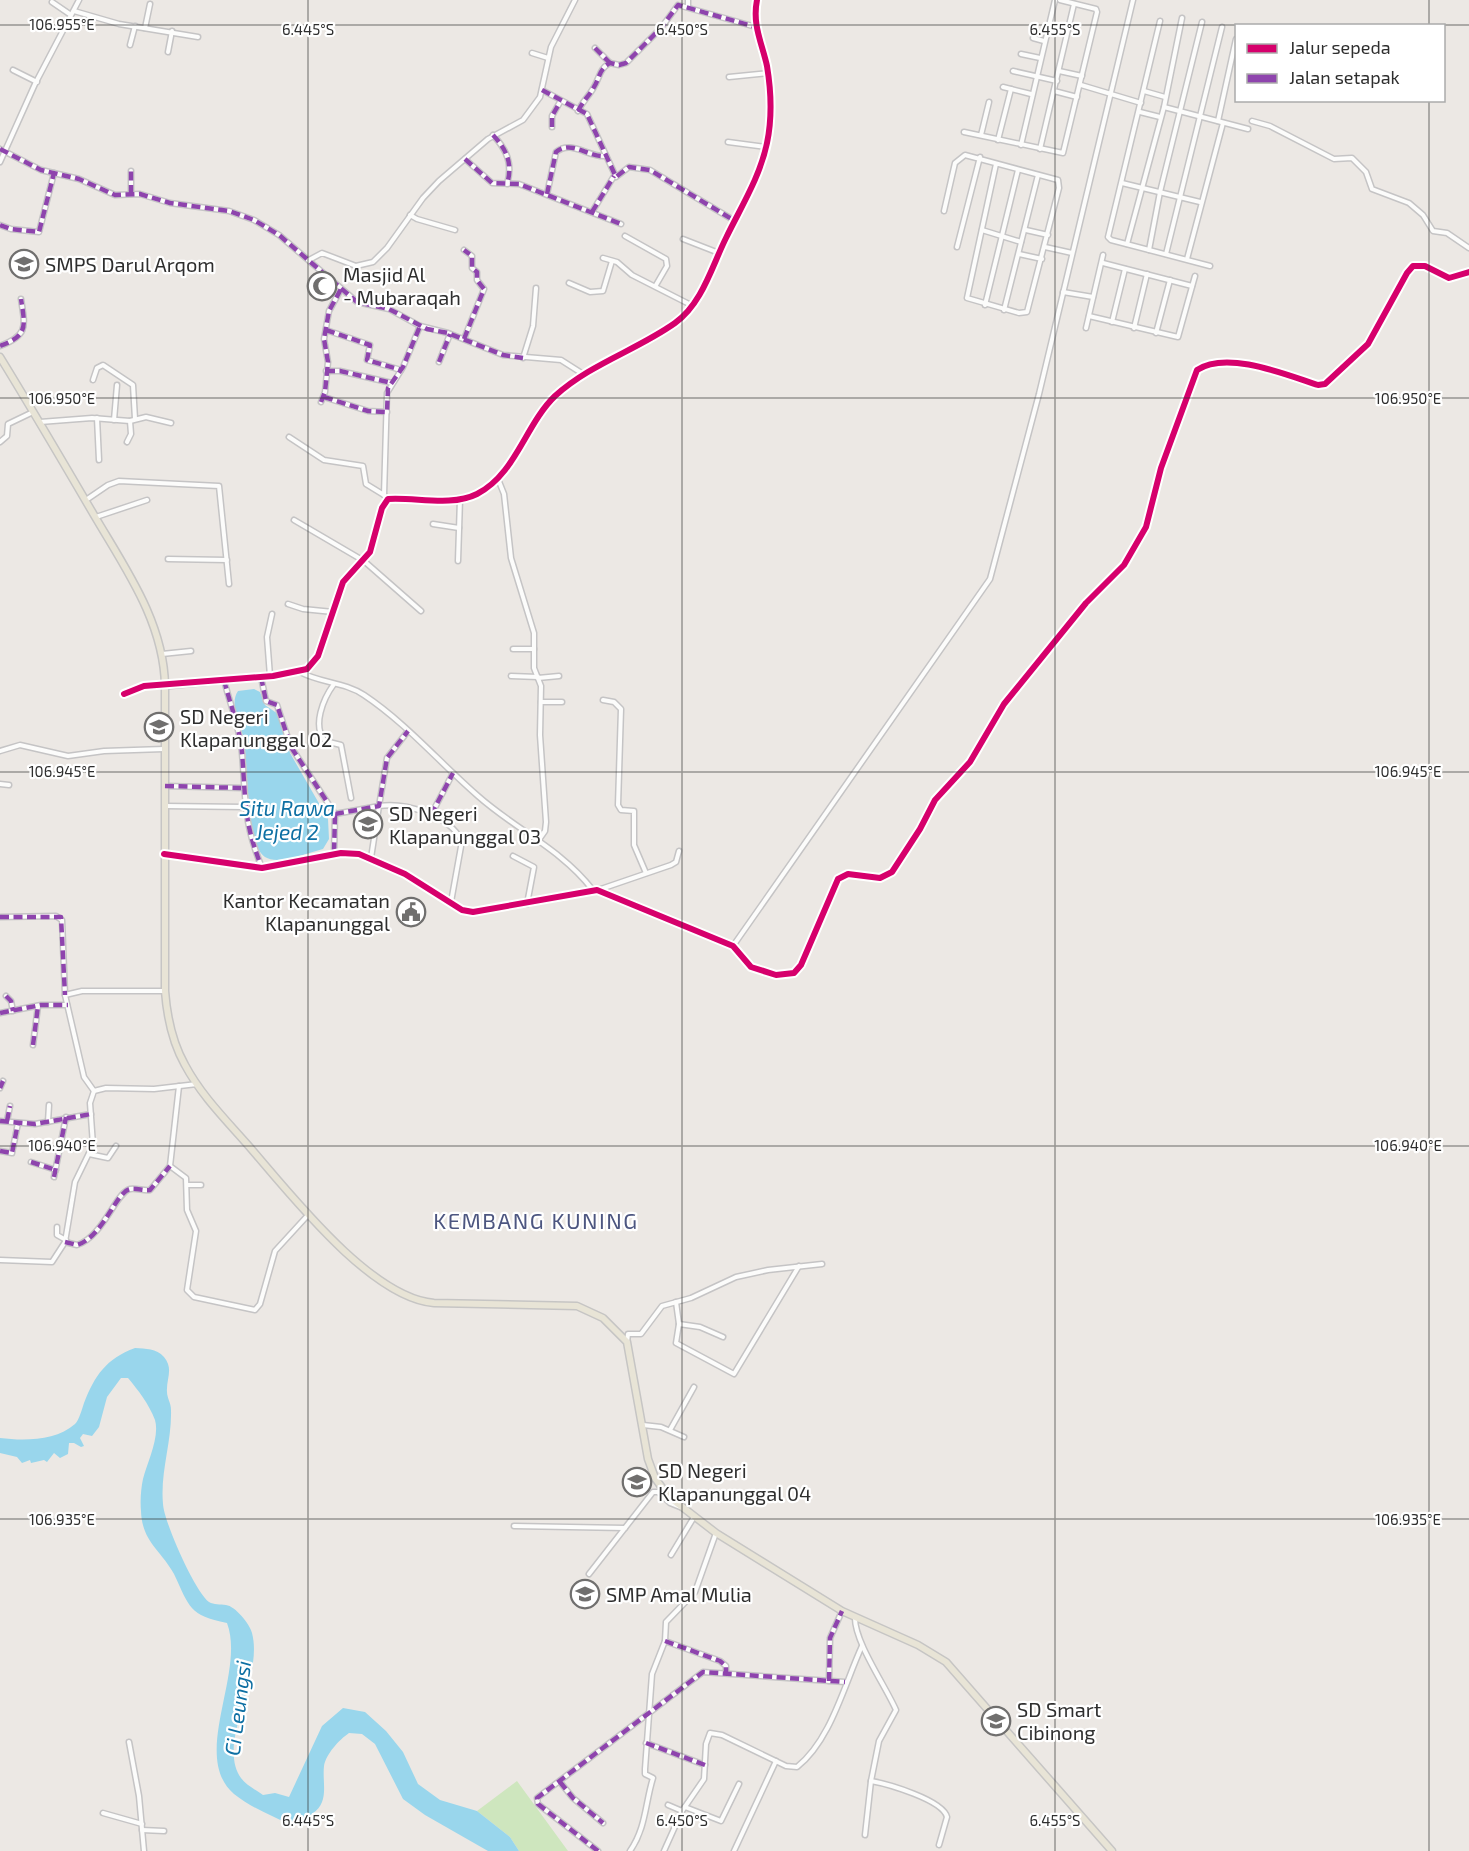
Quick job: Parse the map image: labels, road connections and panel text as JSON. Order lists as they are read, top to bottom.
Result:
{
  "districts": ["KEMBANG KUNING"],
  "water": ["Situ Rawa Jejed 2", "Ci Leungsi"],
  "places": {
    "school or university": [
      "SMPS Darul Arqom",
      "SD Negeri Klapanunggal 02",
      "SD Negeri Klapanunggal 03",
      "SD Negeri Klapanunggal 04",
      "SMP Amal Mulia",
      "SD Smart Cibinong"
    ],
    "mosque": ["Masjid Al - Mubaraqah"],
    "public building": ["Kantor Kecamatan Klapanunggal"]
  },
  "legend": ["Jalur sepeda", "Jalan setapak"],
  "coordinates": [
    "106.955°E",
    "6.445°S",
    "6.450°S",
    "6.455°S",
    "106.950°E",
    "106.945°E",
    "106.940°E",
    "106.935°E"
  ]
}
